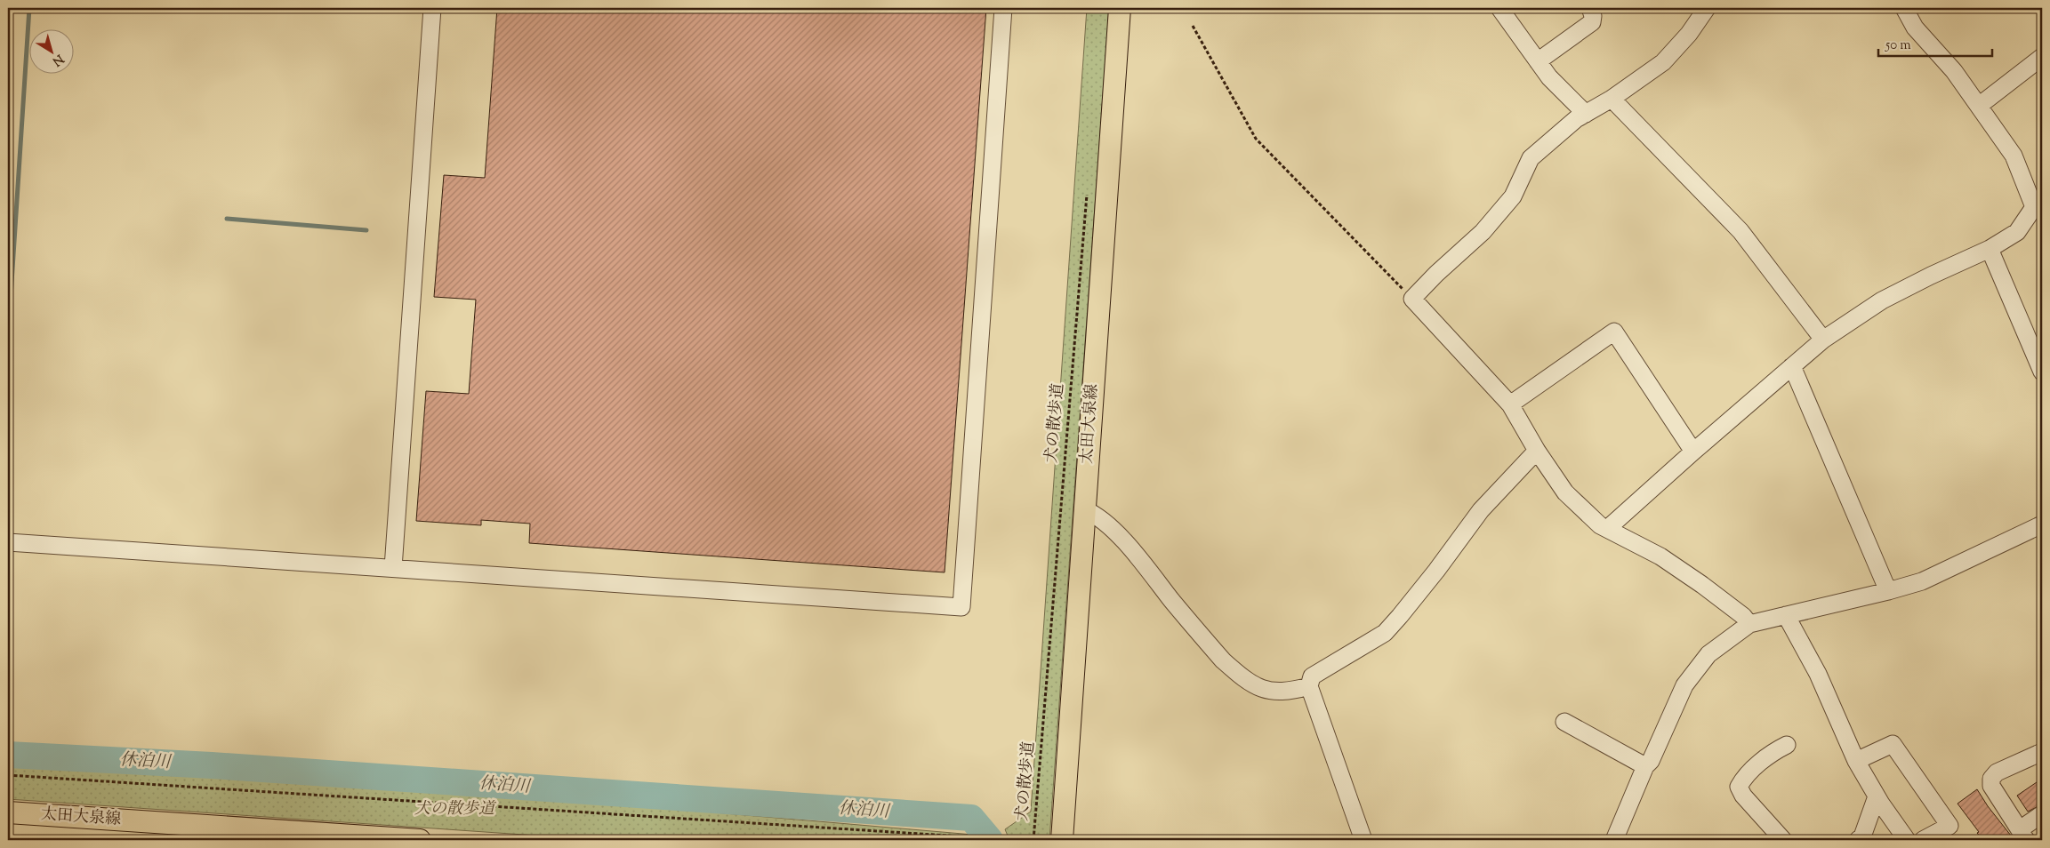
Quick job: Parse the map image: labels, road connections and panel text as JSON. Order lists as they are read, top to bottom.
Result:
{
  "streets": {
    "main road": ["太田大泉線"],
    "path": ["犬の散歩道"]
  },
  "water": ["休泊川"],
  "parks": ["犬の散歩道"],
  "scale_bar": "50 m",
  "north": "bottom right"
}
